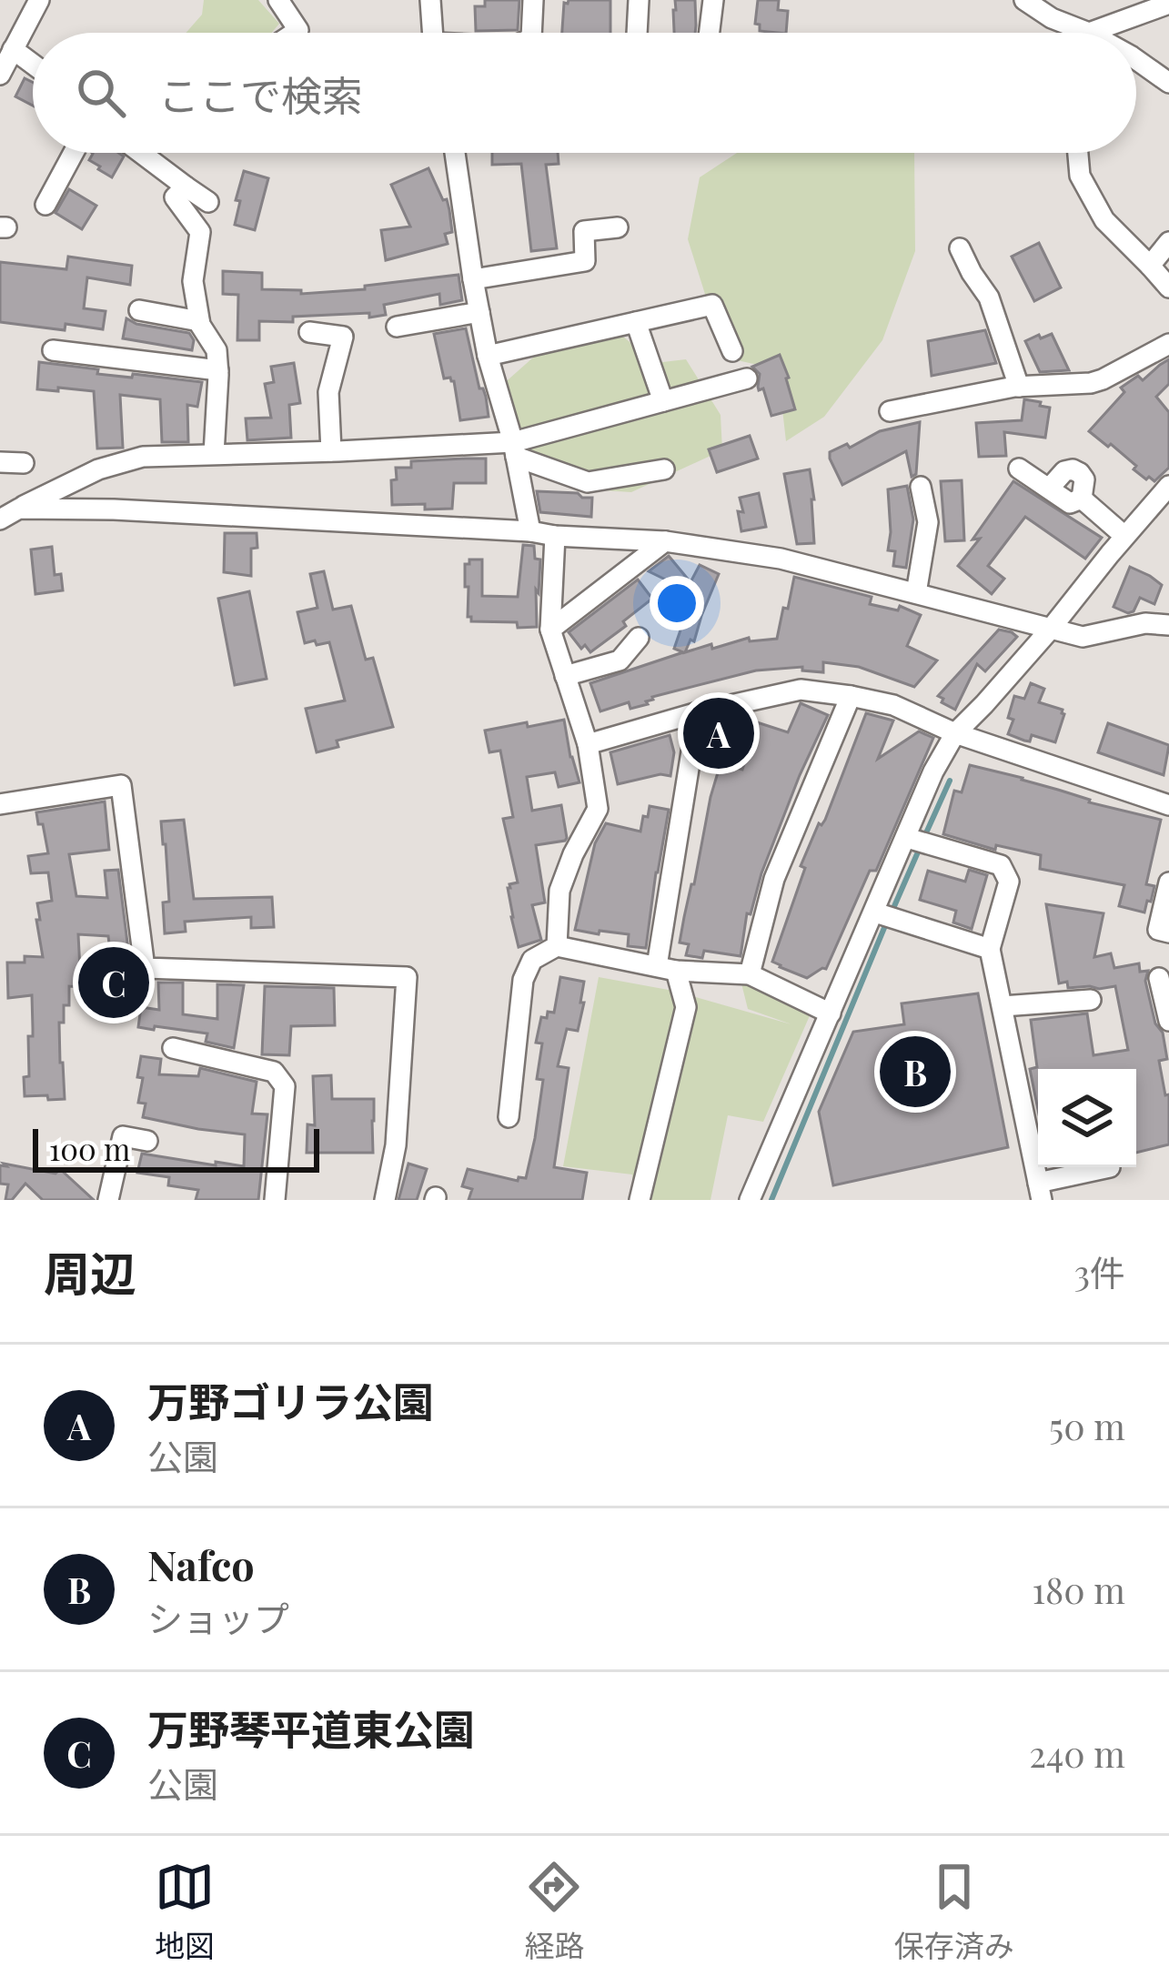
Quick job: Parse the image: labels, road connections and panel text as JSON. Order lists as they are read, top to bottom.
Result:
{
  "scale_bar": "100 m",
  "page": {
    "search": "ここで検索",
    "pins": ["A", "C", "B"],
    "scale": "100 m",
    "heading": ["周辺", "3件"],
    "list": [
      {
        "mark": "A",
        "name": "万野ゴリラ公園",
        "note": "公園",
        "value": "50 m"
      },
      {
        "mark": "B",
        "name": "Nafco",
        "note": "ショップ",
        "value": "180 m"
      },
      {
        "mark": "C",
        "name": "万野琴平道東公園",
        "note": "公園",
        "value": "240 m"
      }
    ],
    "nav": ["地図", "経路", "保存済み"]
  }
}
